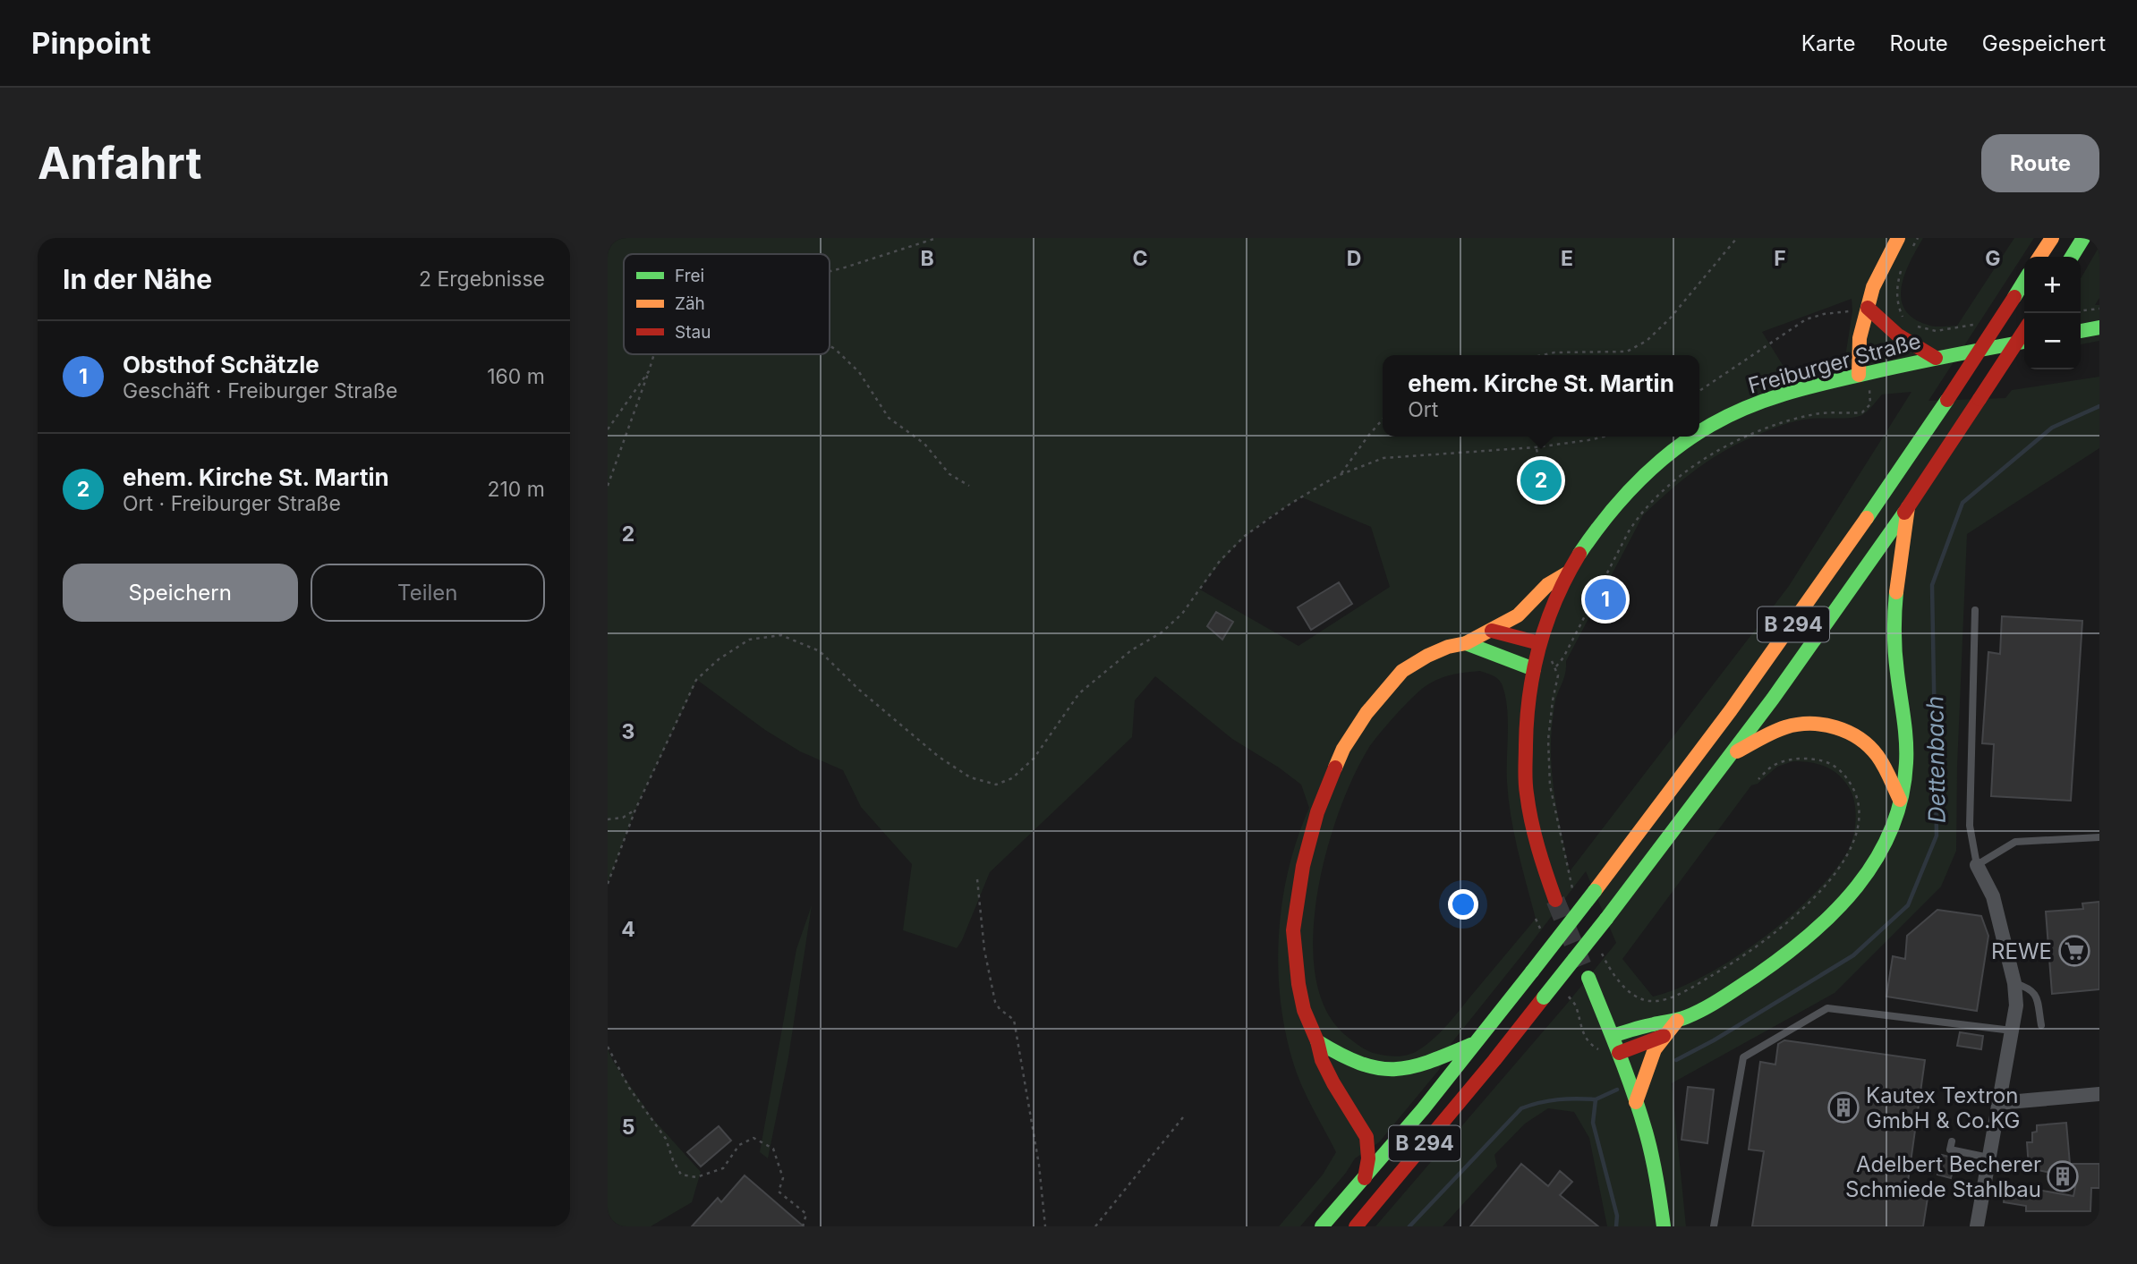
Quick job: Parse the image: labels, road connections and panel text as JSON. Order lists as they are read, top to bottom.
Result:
{
  "streets": {
    "main road": ["Freiburger Straße", "B 294"]
  },
  "crossings": [
    ["Freiburger Straße", "B 294"]
  ],
  "water": ["Dettenbach"],
  "places": {
    "supermarket": ["REWE"],
    "building": ["Kautex Textron GmbH & Co.KG", "Adelbert Becherer Schmiede Stahlbau"]
  },
  "legend": ["Frei", "Zäh", "Stau"],
  "page": {
    "header": "Pinpoint",
    "nav": ["Karte", "Route", "Gespeichert"],
    "buttons": [
      "Route",
      ["Speichern", "Teilen"]
    ],
    "title": "Anfahrt",
    "heading": ["In der Nähe", "2 Ergebnisse"],
    "map_buttons": ["+", "−"],
    "list": [
      {
        "mark": "1",
        "name": "Obsthof Schätzle",
        "note": "Geschäft · Freiburger Straße",
        "value": "160 m"
      },
      {
        "mark": "2",
        "name": "ehem. Kirche St. Martin",
        "note": "Ort · Freiburger Straße",
        "value": "210 m"
      }
    ],
    "popup": ["ehem. Kirche St. Martin", "Ort"],
    "pins": ["2", "1"]
  },
  "grid": {
    "columns": [
      "B",
      "C",
      "D",
      "E",
      "F",
      "G"
    ],
    "rows": [
      "2",
      "3",
      "4",
      "5"
    ]
  }
}
